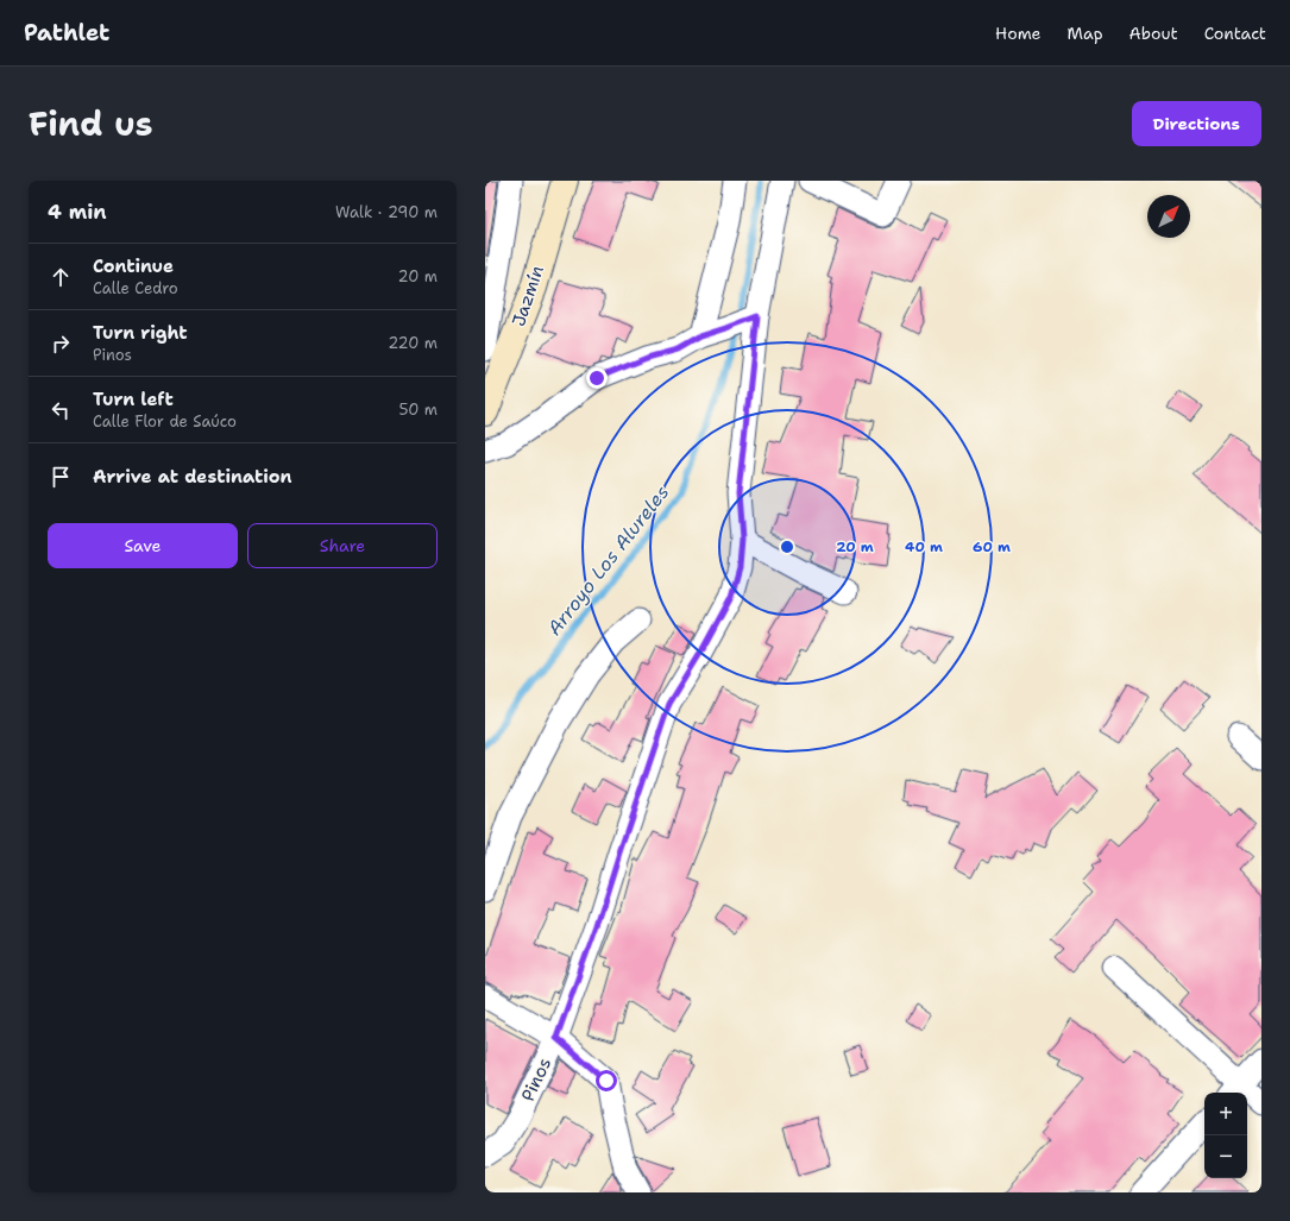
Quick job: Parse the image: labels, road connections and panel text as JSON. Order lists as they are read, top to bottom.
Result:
{
  "streets": {
    "main road": ["Jazmín"],
    "street": ["Pinos"]
  },
  "water": ["Arroyo Los Alureles"],
  "north": "top right",
  "page": {
    "header": "Pathlet",
    "nav": [
      "Home",
      "Map",
      "About",
      "Contact"
    ],
    "title": "Find us",
    "buttons": [
      "Directions",
      ["Save", "Share"]
    ],
    "heading": ["4 min", "Walk · 290 m"],
    "list": [
      ["Continue", "Calle Cedro", "20 m"],
      ["Turn right", "Pinos", "220 m"],
      ["Turn left", "Calle Flor de Saúco", "50 m"],
      "Arrive at destination"
    ],
    "map_buttons": ["+", "−"]
  },
  "rings": ["20 m", "40 m", "60 m"]
}
